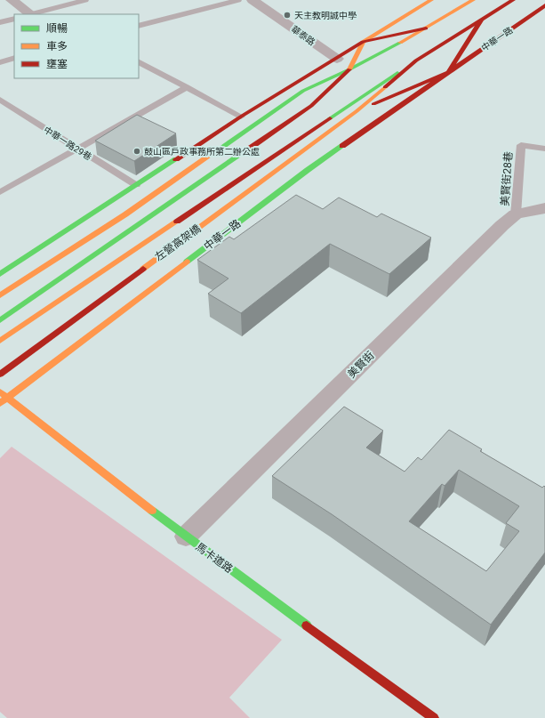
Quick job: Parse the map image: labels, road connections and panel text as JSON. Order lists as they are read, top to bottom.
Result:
{
  "streets": {
    "street": [
      "華泰路",
      "中華一路",
      "左營高架橋",
      "美賢街",
      "馬卡道路"
    ],
    "lane": ["中華一路29巷", "美賢街28巷"]
  },
  "crossings": [
    ["中華一路", "左營高架橋"],
    ["中華一路", "馬卡道路"],
    ["美賢街28巷", "美賢街"],
    ["美賢街", "馬卡道路"]
  ],
  "places": ["天主教明誠中學", "鼓山區戶政事務所第二辦公處"],
  "legend": ["順暢", "車多", "壅塞"]
}
